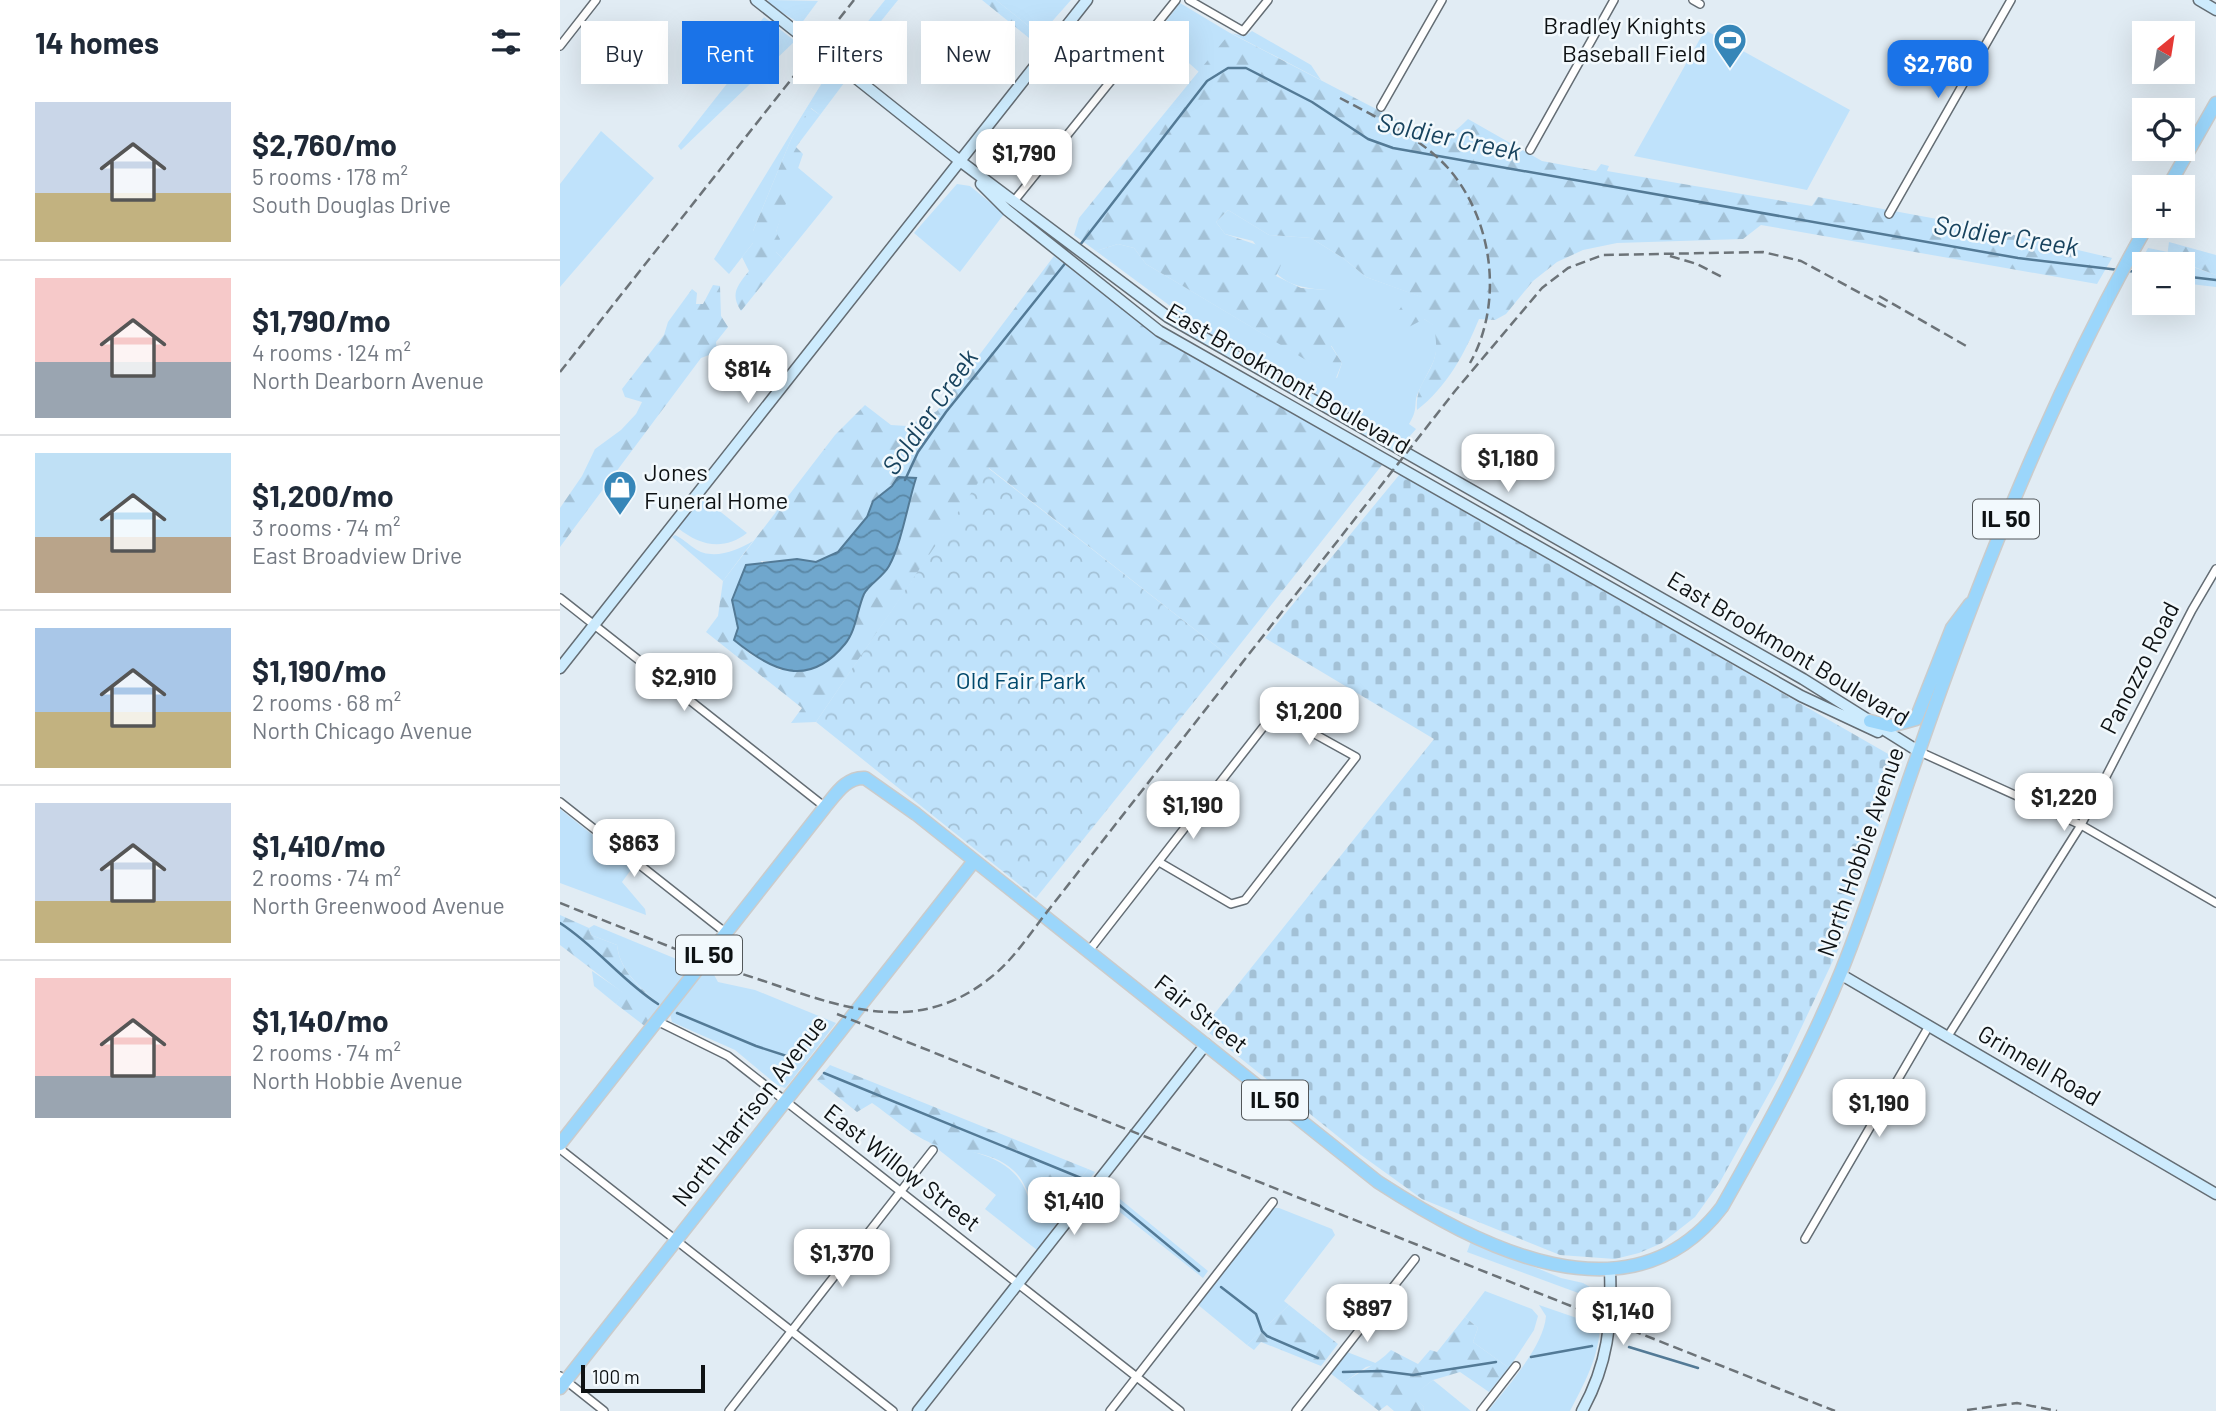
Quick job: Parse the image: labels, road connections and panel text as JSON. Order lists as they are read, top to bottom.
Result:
{
  "streets": {
    "main road": [
      "East Brookmont Boulevard",
      "IL 50",
      "North Hobbie Avenue",
      "Fair Street",
      "Grinnell Road",
      "North Harrison Avenue"
    ],
    "street": ["Panozzo Road", "East Willow Street"]
  },
  "crossings": [
    ["East Brookmont Boulevard", "Panozzo Road"],
    ["East Brookmont Boulevard", "North Hobbie Avenue"],
    ["IL 50", "Fair Street"],
    ["IL 50", "East Willow Street"],
    ["Panozzo Road", "Grinnell Road"],
    ["North Hobbie Avenue", "Fair Street"],
    ["North Hobbie Avenue", "Grinnell Road"],
    ["Fair Street", "North Harrison Avenue"],
    ["North Harrison Avenue", "East Willow Street"]
  ],
  "water": ["Soldier Creek"],
  "parks": ["Old Fair Park"],
  "places": {
    "sports": ["Bradley Knights Baseball Field"],
    "shop": ["Jones Funeral Home"]
  },
  "scale_bar": "100 m",
  "north": "top right",
  "page": {
    "heading": "14 homes",
    "map_buttons": ["+", "−"],
    "chip": [
      "Buy",
      "Rent",
      "Filters",
      "New",
      "Apartment"
    ],
    "price": [
      "$2,760",
      "$1,790",
      "$814",
      "$1,180",
      "$2,910",
      "$1,200",
      "$1,220",
      "$1,190",
      "$863",
      "$1,190",
      "$1,410",
      "$1,370",
      "$897",
      "$1,140"
    ],
    "list": [
      {
        "name": "$2,760/mo",
        "note": "5 rooms · 178 m² · South Douglas Drive"
      },
      {
        "name": "$1,790/mo",
        "note": "4 rooms · 124 m² · North Dearborn Avenue"
      },
      {
        "name": "$1,200/mo",
        "note": "3 rooms · 74 m² · East Broadview Drive"
      },
      {
        "name": "$1,190/mo",
        "note": "2 rooms · 68 m² · North Chicago Avenue"
      },
      {
        "name": "$1,410/mo",
        "note": "2 rooms · 74 m² · North Greenwood Avenue"
      },
      {
        "name": "$1,140/mo",
        "note": "2 rooms · 74 m² · North Hobbie Avenue"
      }
    ],
    "scale": "100 m"
  }
}
